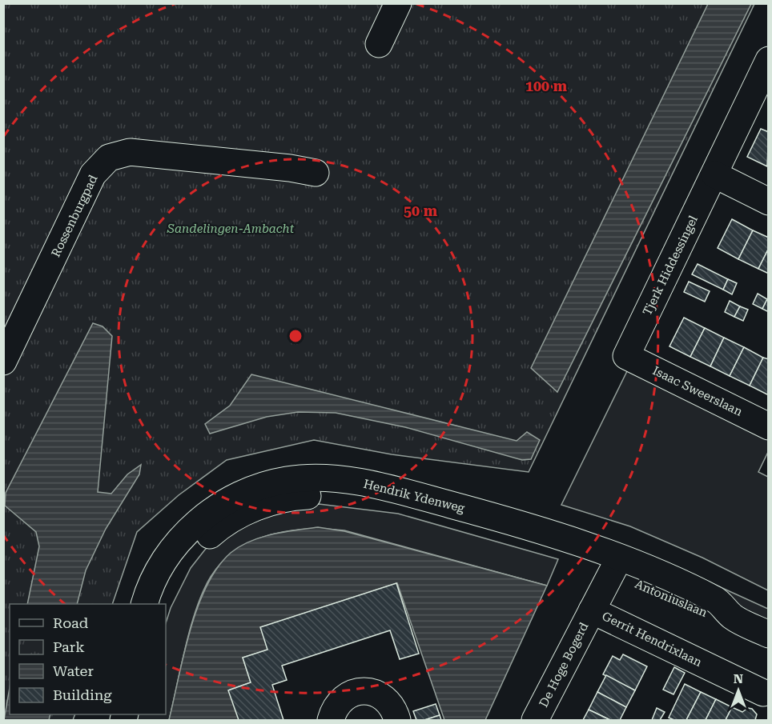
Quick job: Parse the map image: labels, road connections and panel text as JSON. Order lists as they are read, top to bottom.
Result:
{
  "streets": {
    "street": [
      "Rossenburgpad",
      "Tjerk Hiddessingel",
      "Isaac Sweerslaan",
      "Hendrik Ydenweg",
      "Antoniuslaan",
      "Gerrit Hendrixlaan",
      "De Hoge Bogerd"
    ]
  },
  "crossings": [
    ["Tjerk Hiddessingel", "Isaac Sweerslaan"],
    ["Hendrik Ydenweg", "Antoniuslaan"],
    ["Hendrik Ydenweg", "De Hoge Bogerd"],
    ["Antoniuslaan", "De Hoge Bogerd"],
    ["Gerrit Hendrixlaan", "De Hoge Bogerd"]
  ],
  "parks": ["Sandelingen-Ambacht"],
  "legend": [
    "Road",
    "Park",
    "Water",
    "Building"
  ],
  "north": "top",
  "rings": ["100 m", "50 m"]
}
